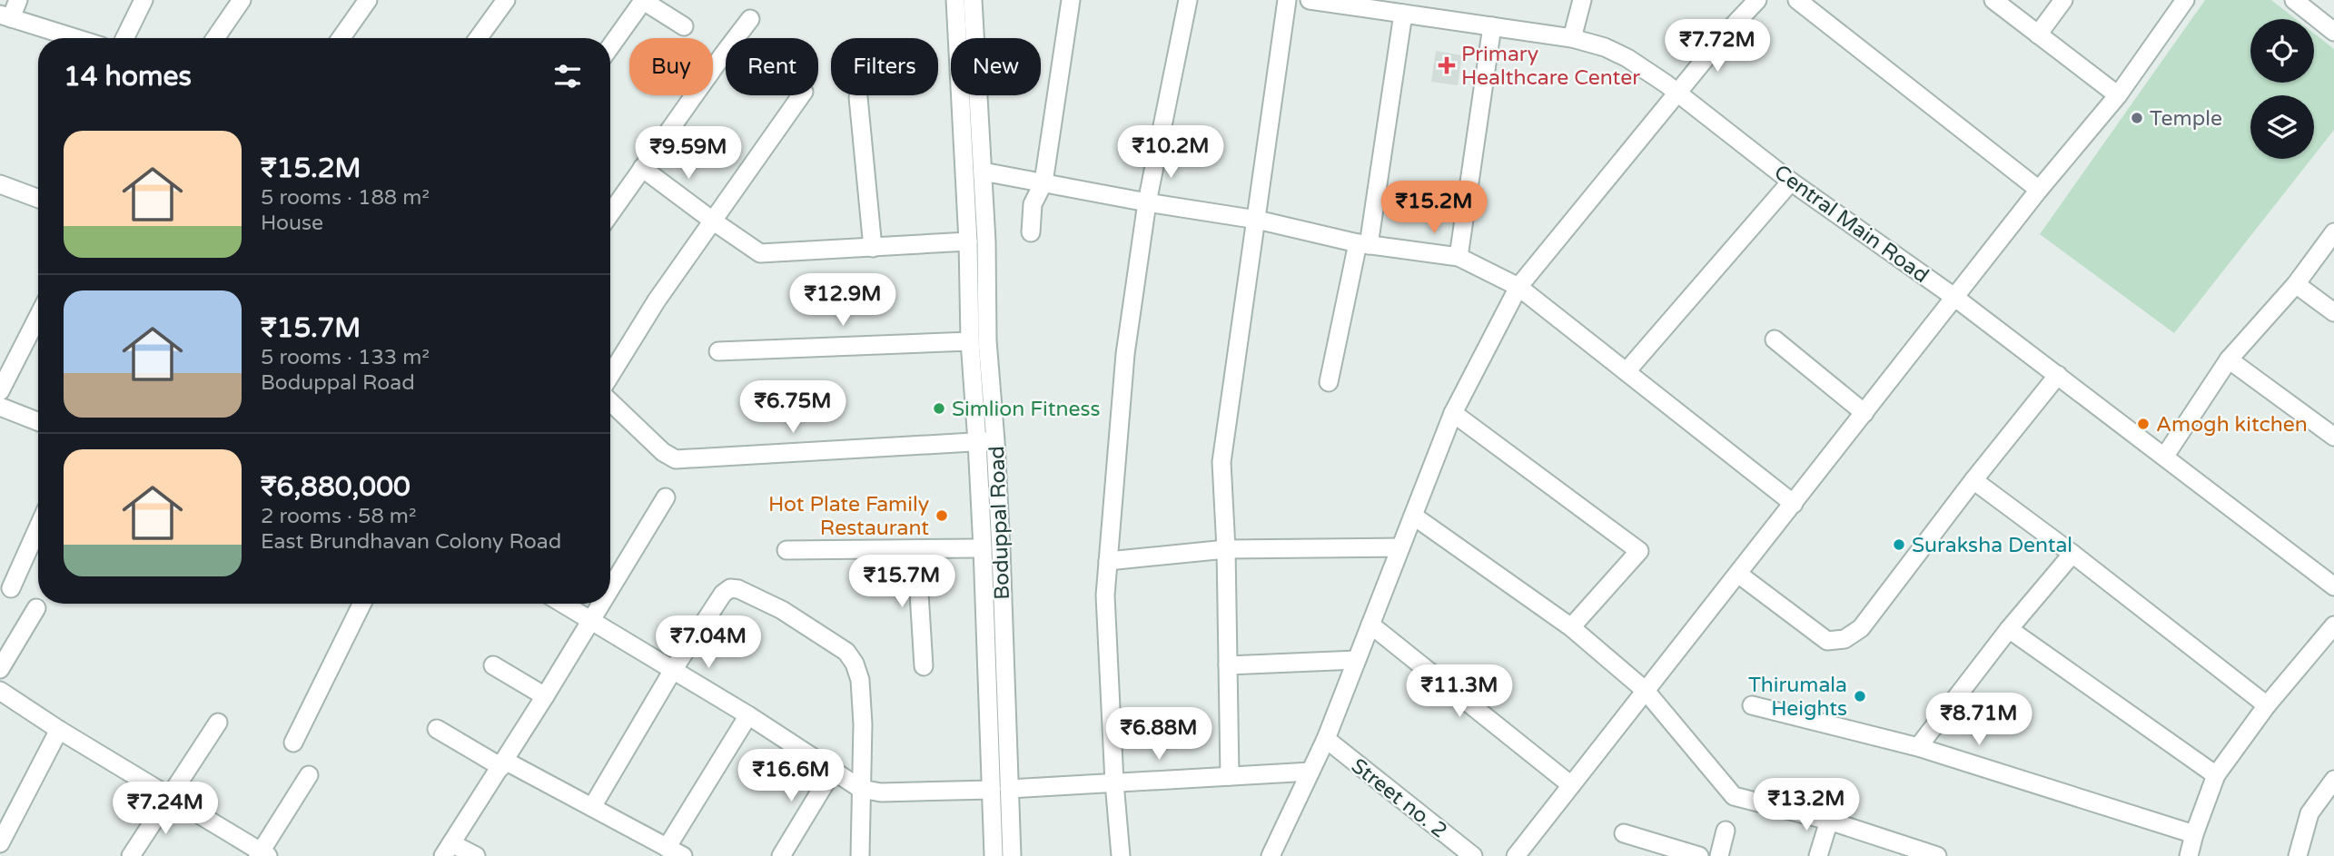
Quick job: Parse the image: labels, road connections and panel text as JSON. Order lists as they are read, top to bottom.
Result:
{
  "streets": {
    "street": ["Central Main Road", "Boduppal Road", "Street no. 2"]
  },
  "places": {
    "health": ["Primary Healthcare Center"],
    "other": [
      "Temple",
      "Simlion Fitness",
      "Amogh kitchen",
      "Hot Plate Family Restaurant",
      "Suraksha Dental",
      "Thirumala Heights"
    ]
  },
  "page": {
    "price": [
      "₹7.72M",
      "₹10.2M",
      "₹9.59M",
      "₹15.2M",
      "₹12.9M",
      "₹6.75M",
      "₹15.7M",
      "₹7.04M",
      "₹11.3M",
      "₹8.71M",
      "₹6.88M",
      "₹16.6M",
      "₹13.2M",
      "₹7.24M"
    ],
    "chip": [
      "Buy",
      "Rent",
      "Filters",
      "New"
    ],
    "heading": "14 homes",
    "list": [
      {
        "name": "₹15.2M",
        "note": "5 rooms · 188 m² · House"
      },
      {
        "name": "₹15.7M",
        "note": "5 rooms · 133 m² · Boduppal Road"
      },
      {
        "name": "₹6,880,000",
        "note": "2 rooms · 58 m² · East Brundhavan Colony Road"
      }
    ]
  }
}
